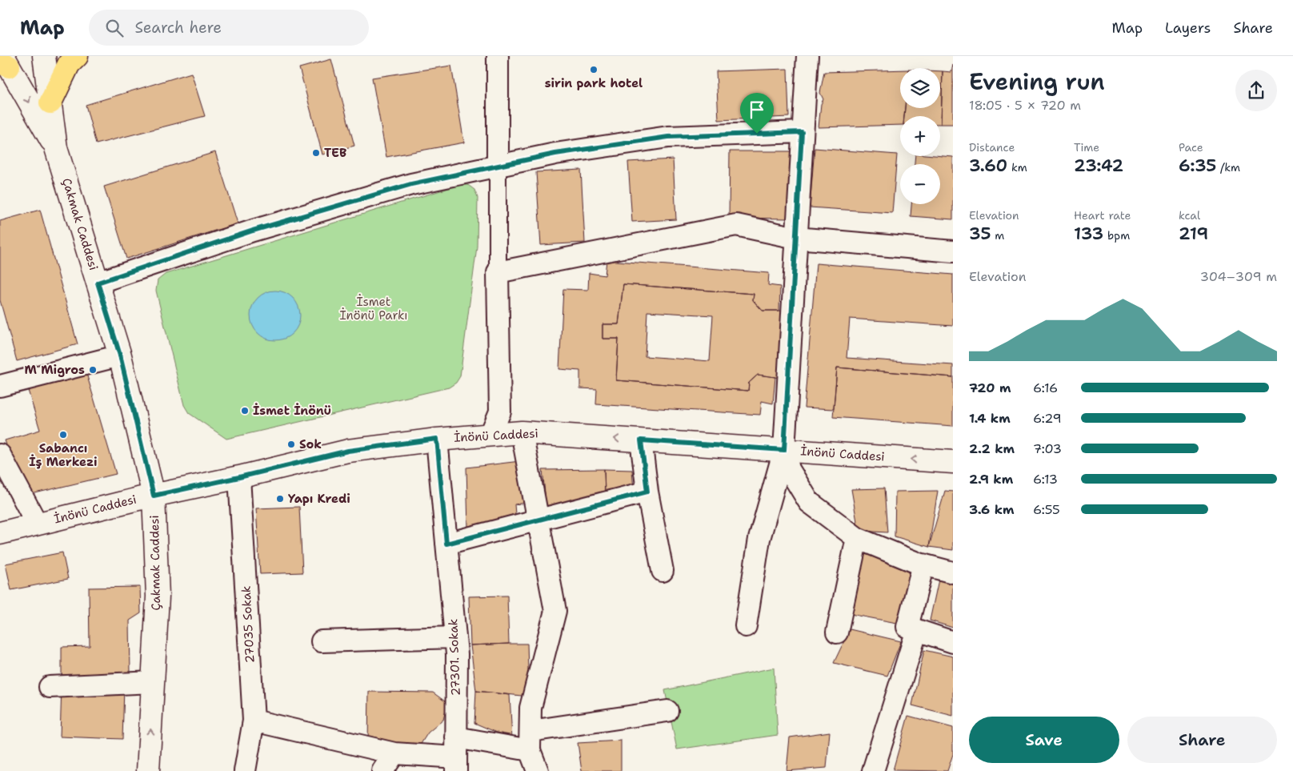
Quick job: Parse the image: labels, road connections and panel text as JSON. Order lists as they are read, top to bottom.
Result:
{
  "streets": {
    "main road": ["Çakmak Caddesi", "İnönü Caddesi"],
    "street": ["27035 Sokak", "27301. Sokak"]
  },
  "crossings": [
    ["Çakmak Caddesi", "İnönü Caddesi"],
    ["İnönü Caddesi", "27035 Sokak"],
    ["İnönü Caddesi", "27301. Sokak"]
  ],
  "parks": ["İsmet İnönü Parkı"],
  "places": [
    "sirin park hotel",
    "TEB",
    "M Migros",
    "İsmet İnönü",
    "Sabancı İş Merkezi",
    "Sok",
    "Yapı Kredi"
  ],
  "page": {
    "header": "Map",
    "search": "Search here",
    "nav": ["Map", "Layers", "Share"],
    "heading": ["Evening run", "18:05 · 5 × 720 m"],
    "map_buttons": ["+", "−"],
    "stats": [
      ["Distance", "3.60 km"],
      ["Time", "23:42"],
      ["Pace", "6:35 /km"],
      ["Elevation", "35 m"],
      ["Heart rate", "133 bpm"],
      ["kcal", "219"]
    ],
    "chart": ["Elevation", "304–309 m"],
    "list": [
      {
        "name": "720 m",
        "note": "6:16"
      },
      {
        "name": "1.4 km",
        "note": "6:29"
      },
      {
        "name": "2.2 km",
        "note": "7:03"
      },
      {
        "name": "2.9 km",
        "note": "6:13"
      },
      {
        "name": "3.6 km",
        "note": "6:55"
      }
    ],
    "buttons": ["Save", "Share"]
  }
}
